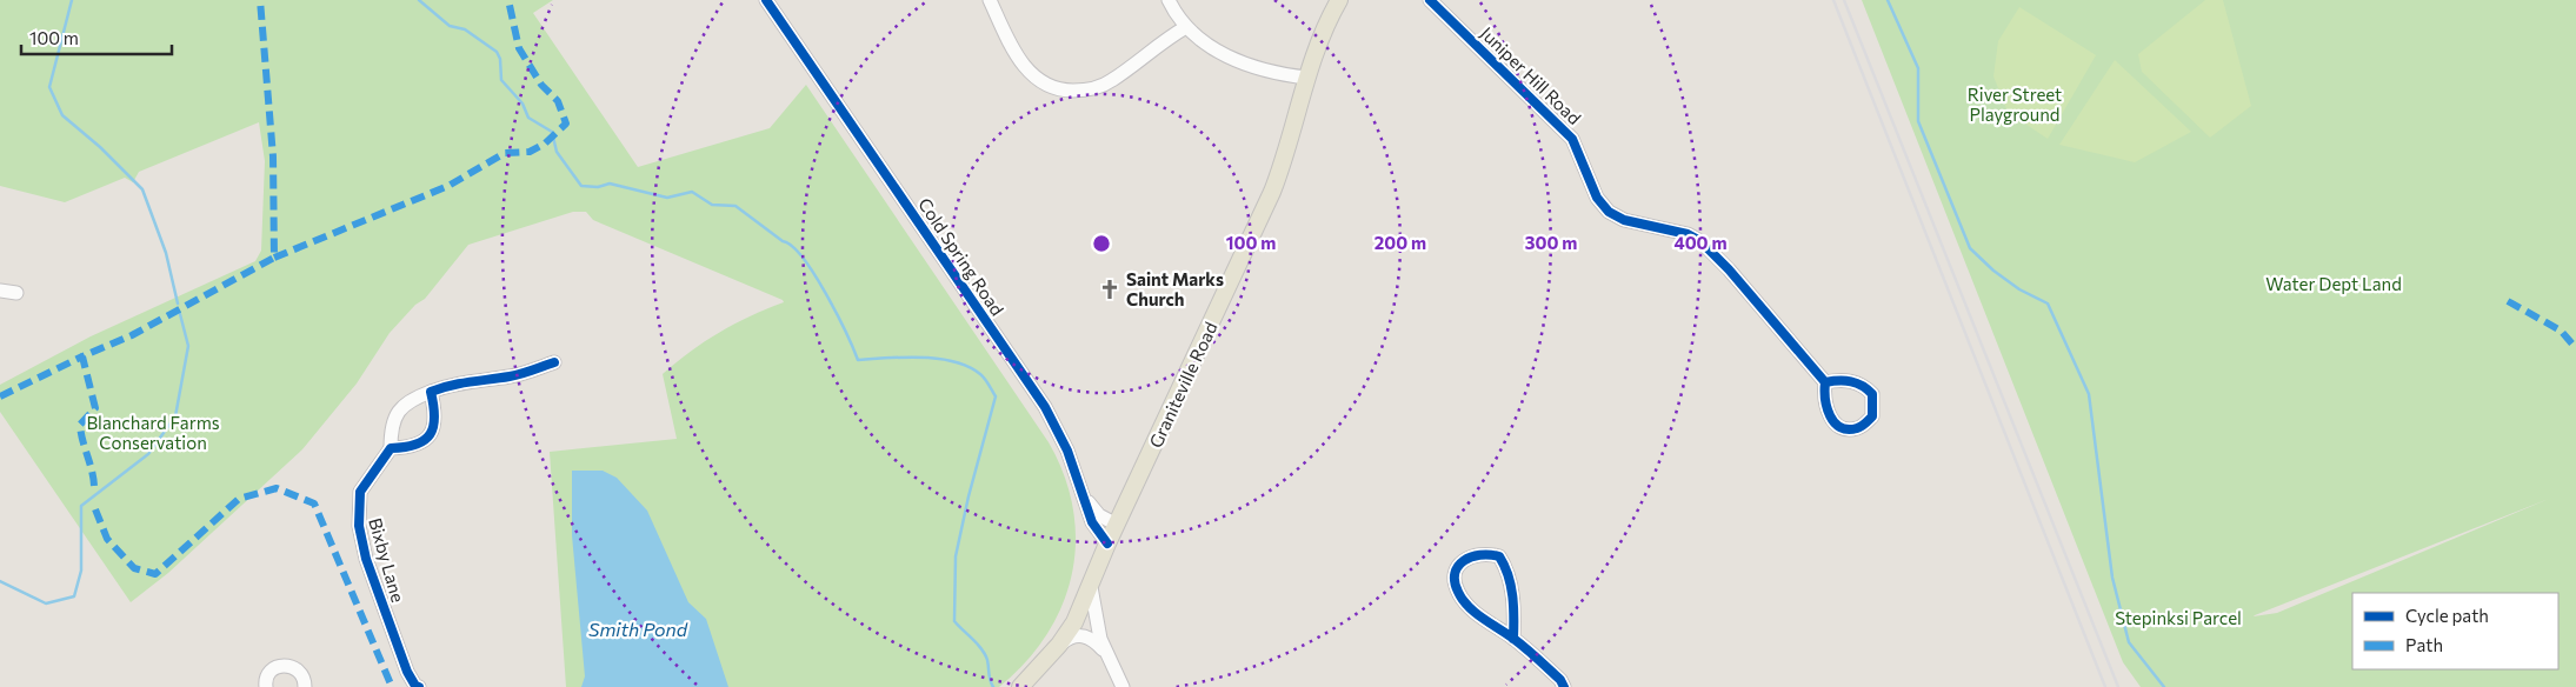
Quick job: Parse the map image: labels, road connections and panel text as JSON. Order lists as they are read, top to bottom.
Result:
{
  "streets": {
    "main road": ["Graniteville Road"],
    "street": ["Juniper Hill Road", "Cold Spring Road", "Bixby Lane"]
  },
  "crossings": [
    ["Cold Spring Road", "Graniteville Road"]
  ],
  "water": ["Smith Pond"],
  "parks": [
    "River Street Playground",
    "Water Dept Land",
    "Blanchard Farms Conservation",
    "Stepinksi Parcel"
  ],
  "places": {
    "church": ["Saint Marks Church"]
  },
  "legend": ["Cycle path", "Path"],
  "scale_bar": "100 m",
  "rings": [
    "100 m",
    "200 m",
    "300 m",
    "400 m"
  ]
}
